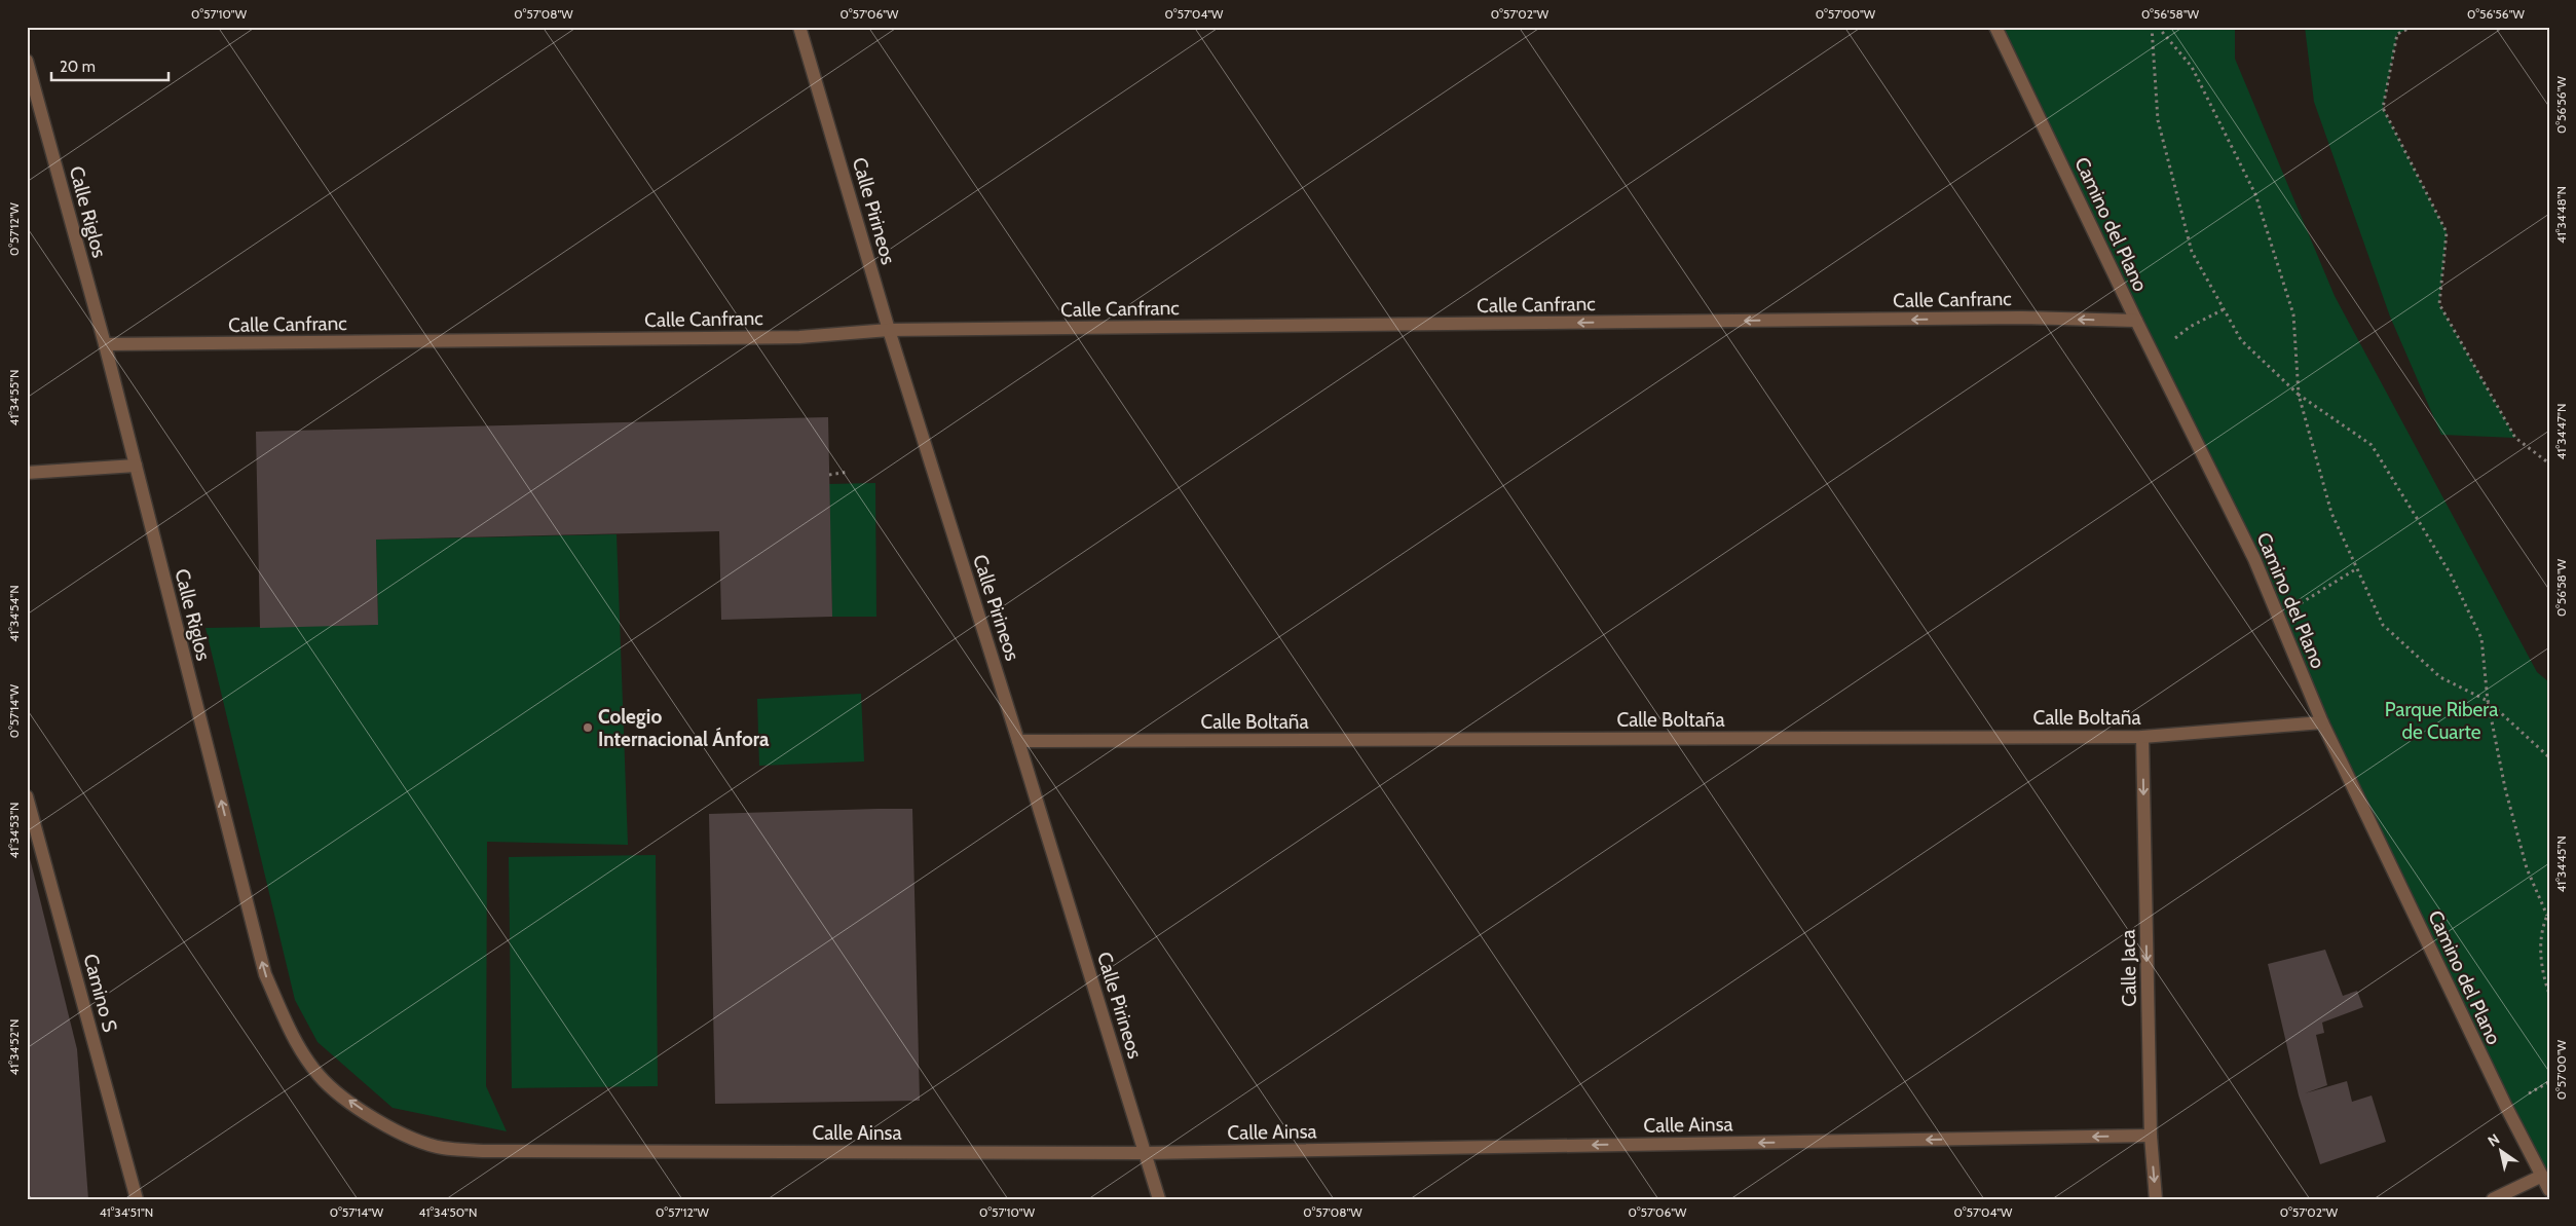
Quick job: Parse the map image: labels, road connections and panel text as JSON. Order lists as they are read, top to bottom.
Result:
{
  "streets": {
    "street": [
      "Calle Pirineos",
      "Calle Riglos",
      "Camino del Plano",
      "Calle Canfranc",
      "Calle Boltaña",
      "Calle Jaca",
      "Camino S",
      "Calle Ainsa"
    ]
  },
  "crossings": [
    ["Calle Pirineos", "Calle Canfranc"],
    ["Calle Pirineos", "Calle Boltaña"],
    ["Calle Pirineos", "Calle Ainsa"],
    ["Calle Riglos", "Calle Canfranc"],
    ["Calle Riglos", "Calle Ainsa"],
    ["Camino del Plano", "Calle Canfranc"],
    ["Camino del Plano", "Calle Boltaña"],
    ["Calle Boltaña", "Calle Jaca"],
    ["Calle Jaca", "Calle Ainsa"]
  ],
  "one_way": [
    "Calle Riglos",
    "Calle Canfranc",
    "Calle Jaca",
    "Calle Ainsa"
  ],
  "parks": ["Parque Ribera de Cuarte"],
  "places": ["Colegio Internacional Ánfora"],
  "scale_bar": "20 m",
  "north": "top left",
  "coordinates": [
    "0°57'10\"W",
    "0°57'08\"W",
    "0°57'06\"W",
    "0°57'04\"W",
    "0°57'02\"W",
    "0°57'00\"W",
    "0°56'58\"W",
    "0°56'56\"W",
    "41°34'48\"N",
    "0°57'12\"W",
    "41°34'55\"N",
    "41°34'47\"N",
    "41°34'54\"N",
    "0°57'14\"W",
    "41°34'53\"N",
    "41°34'45\"N",
    "41°34'52\"N",
    "41°34'51\"N",
    "41°34'50\"N"
  ]
}
